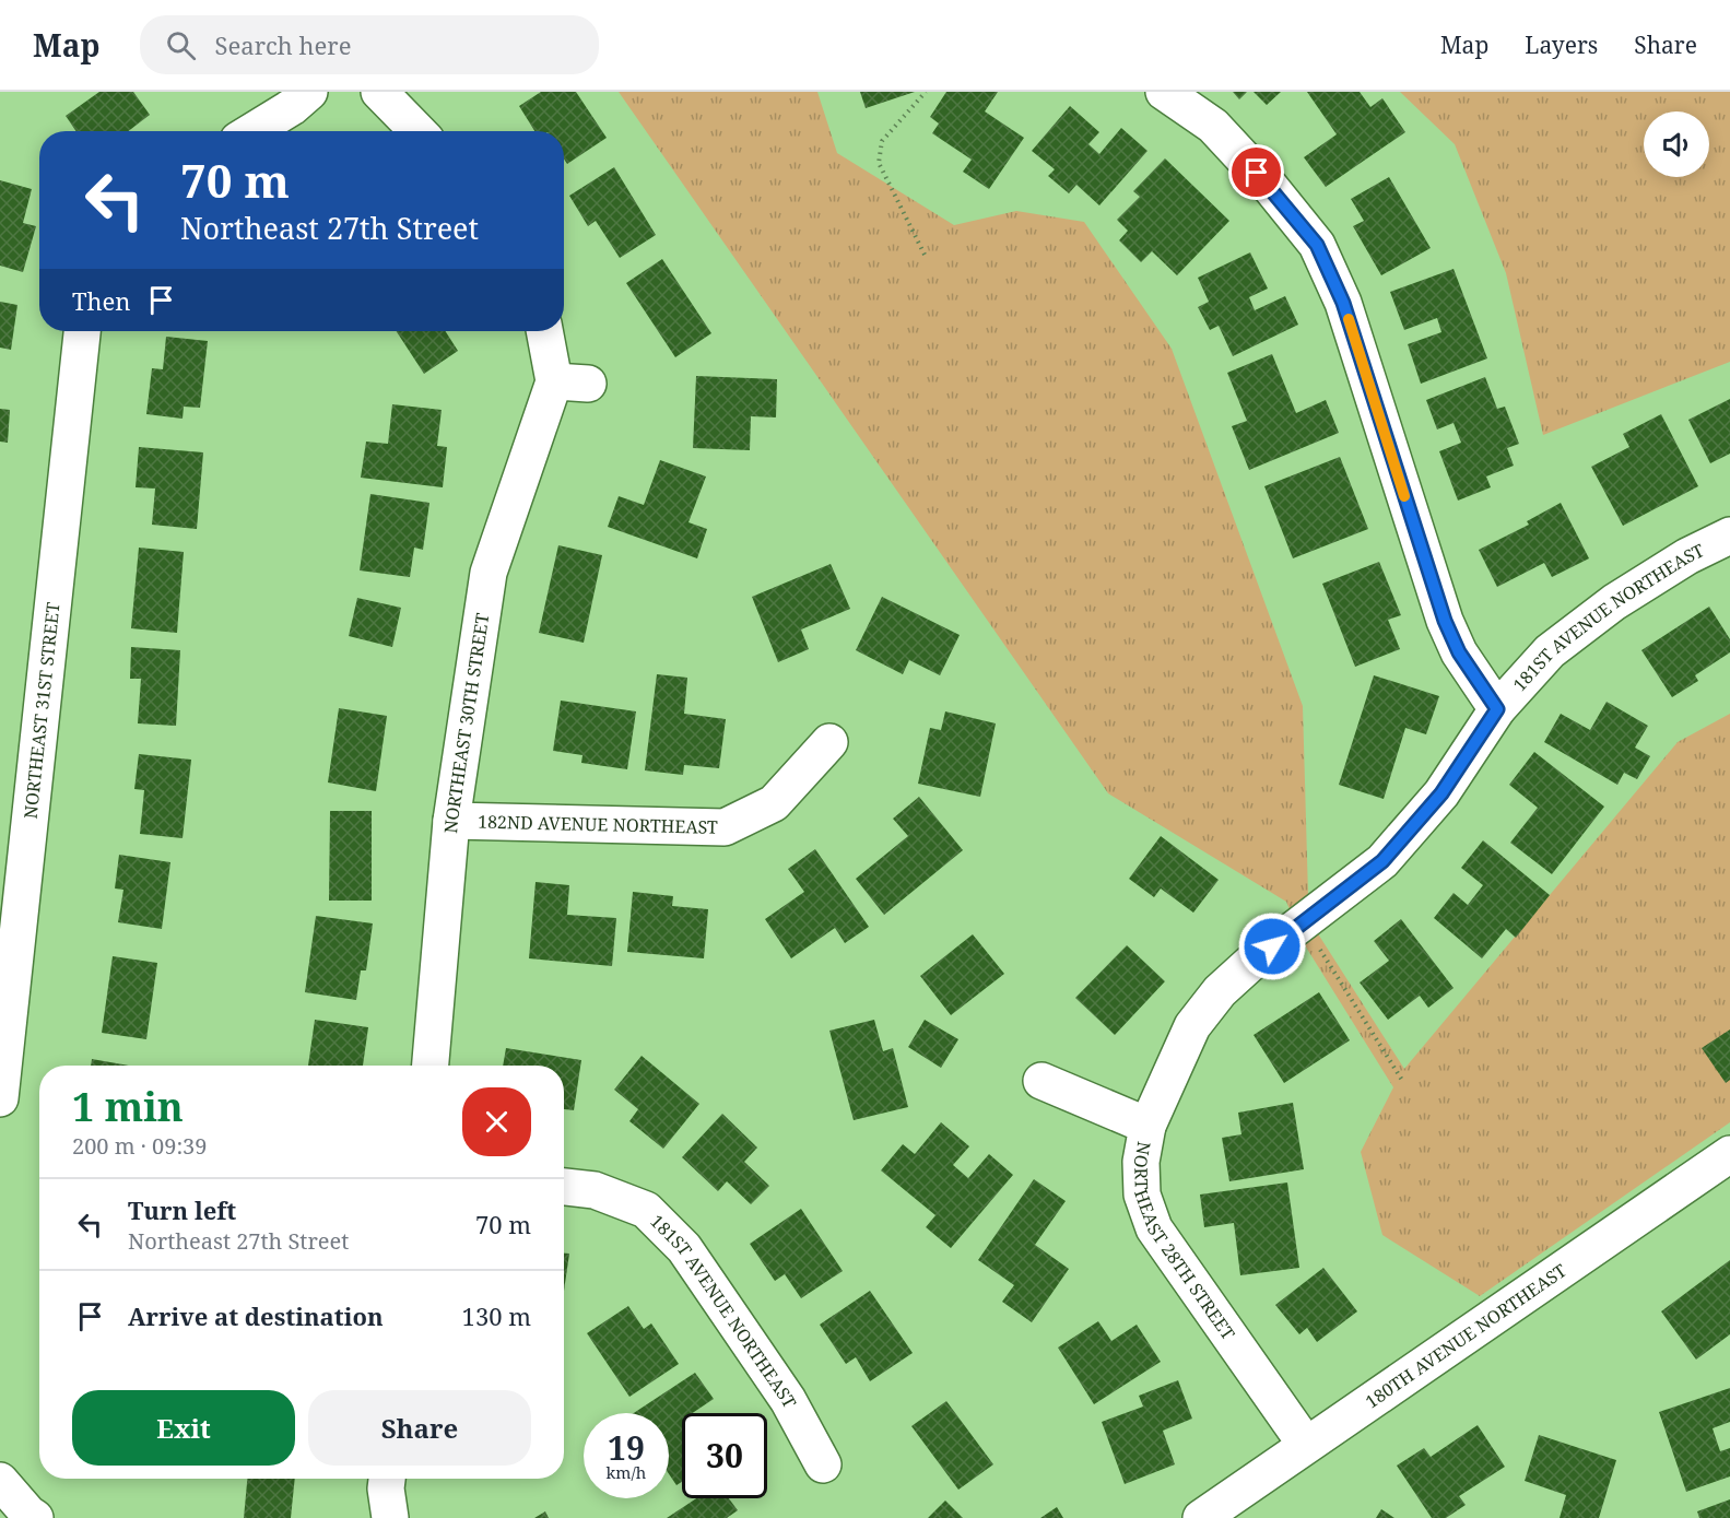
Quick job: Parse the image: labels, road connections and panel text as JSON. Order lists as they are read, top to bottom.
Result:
{
  "streets": {
    "street": [
      "181ST AVENUE NORTHEAST",
      "NORTHEAST 31ST STREET",
      "NORTHEAST 30TH STREET",
      "182ND AVENUE NORTHEAST",
      "NORTHEAST 28TH STREET",
      "180TH AVENUE NORTHEAST"
    ]
  },
  "crossings": [
    ["181ST AVENUE NORTHEAST", "NORTHEAST 28TH STREET"],
    ["NORTHEAST 30TH STREET", "182ND AVENUE NORTHEAST"],
    ["NORTHEAST 28TH STREET", "180TH AVENUE NORTHEAST"]
  ],
  "page": {
    "header": "Map",
    "search": "Search here",
    "nav": ["Map", "Layers", "Share"],
    "turn": ["70 m", "Northeast 27th Street"],
    "then": "Then",
    "heading": ["1 min", "200 m · 09:39"],
    "list": [
      {
        "name": "Turn left",
        "note": "Northeast 27th Street",
        "value": "70 m"
      },
      {
        "name": "Arrive at destination",
        "value": "130 m"
      }
    ],
    "buttons": ["Exit", "Share"],
    "speed": "19 km/h",
    "limit": "30"
  }
}
